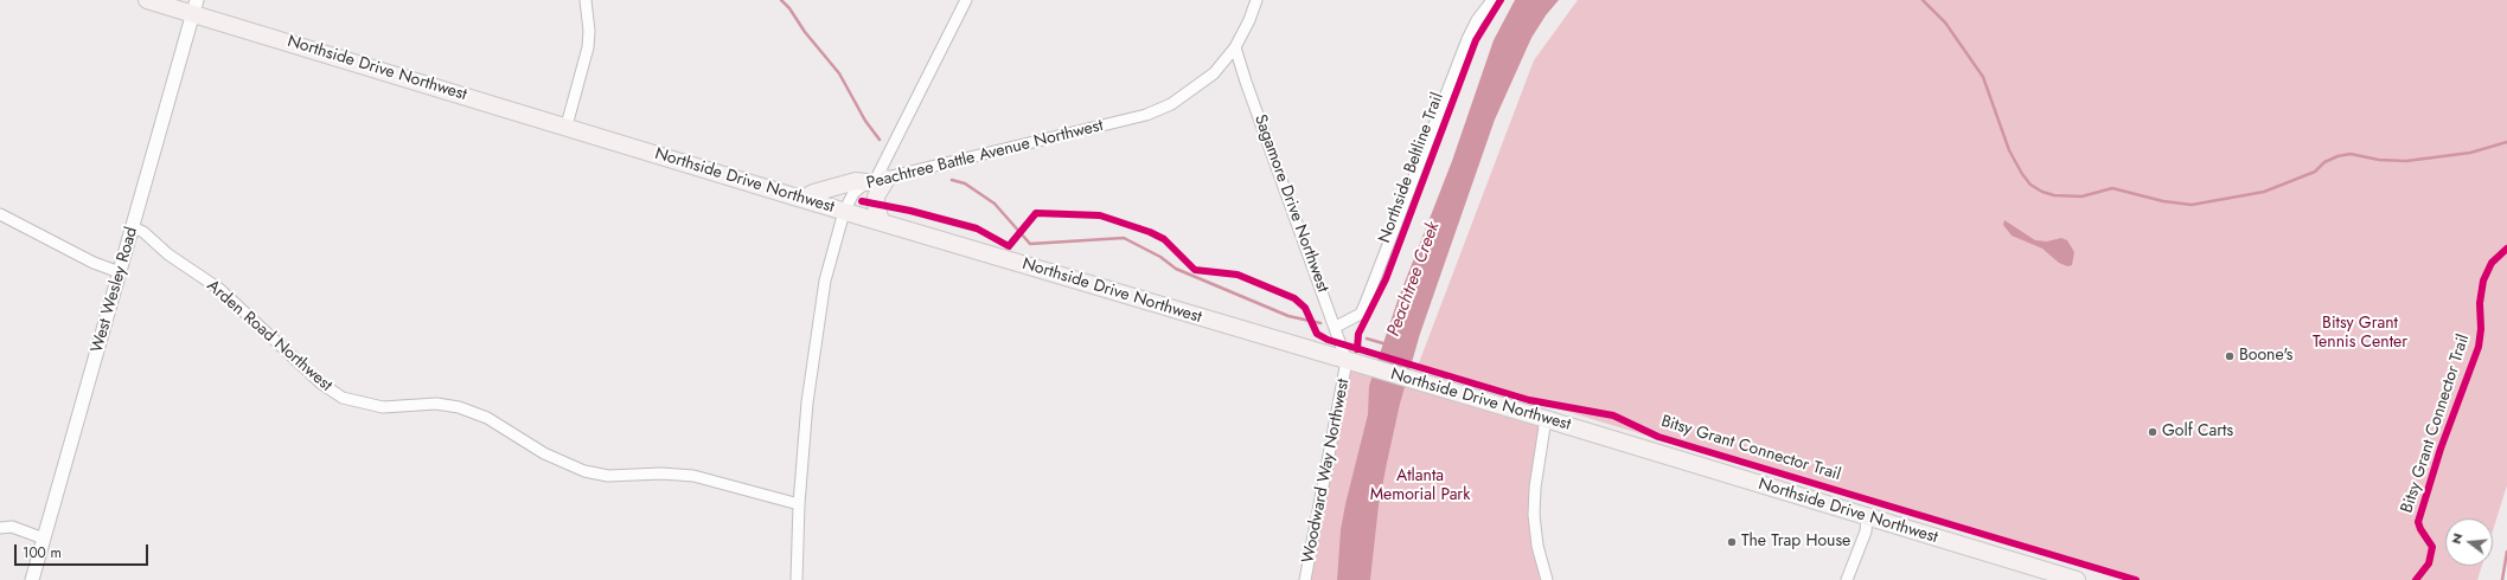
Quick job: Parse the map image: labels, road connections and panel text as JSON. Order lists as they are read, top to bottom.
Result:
{
  "streets": {
    "main road": ["Northside Drive Northwest"],
    "street": [
      "Peachtree Battle Avenue Northwest",
      "Sagamore Drive Northwest",
      "West Wesley Road",
      "Arden Road Northwest",
      "Woodward Way Northwest"
    ],
    "cycle path": ["Northside Beltline Trail", "Bitsy Grant Connector Trail"]
  },
  "crossings": [
    ["Northside Drive Northwest", "Peachtree Battle Avenue Northwest"],
    ["Northside Drive Northwest", "Sagamore Drive Northwest"],
    ["Northside Drive Northwest", "West Wesley Road"],
    ["Northside Drive Northwest", "Woodward Way Northwest"],
    ["Peachtree Battle Avenue Northwest", "Sagamore Drive Northwest"],
    ["Peachtree Battle Avenue Northwest", "Arden Road Northwest"],
    ["Sagamore Drive Northwest", "Woodward Way Northwest"],
    ["West Wesley Road", "Arden Road Northwest"]
  ],
  "water": ["Peachtree Creek"],
  "parks": ["Bitsy Grant Tennis Center", "Atlanta Memorial Park"],
  "places": ["Boone's", "Golf Carts", "The Trap House"],
  "scale_bar": "100 m",
  "north": "left"
}
